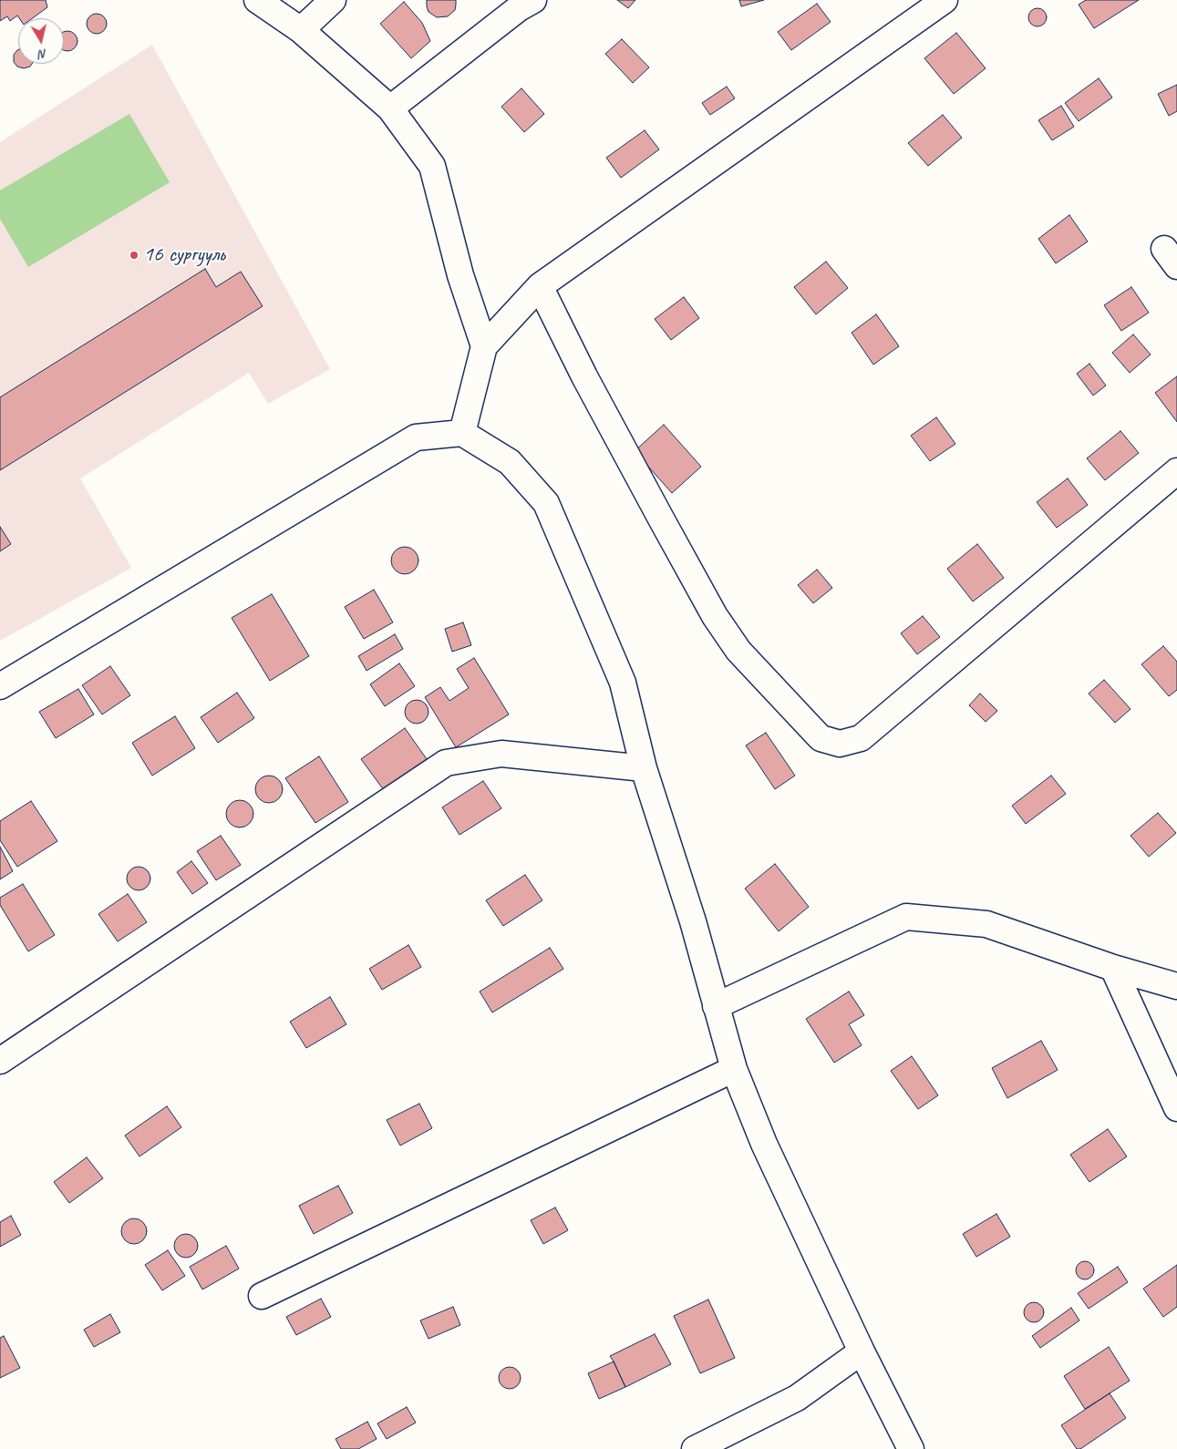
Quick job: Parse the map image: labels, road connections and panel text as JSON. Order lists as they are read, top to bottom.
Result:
{
  "places": ["16 сургууль"],
  "north": "bottom"
}
